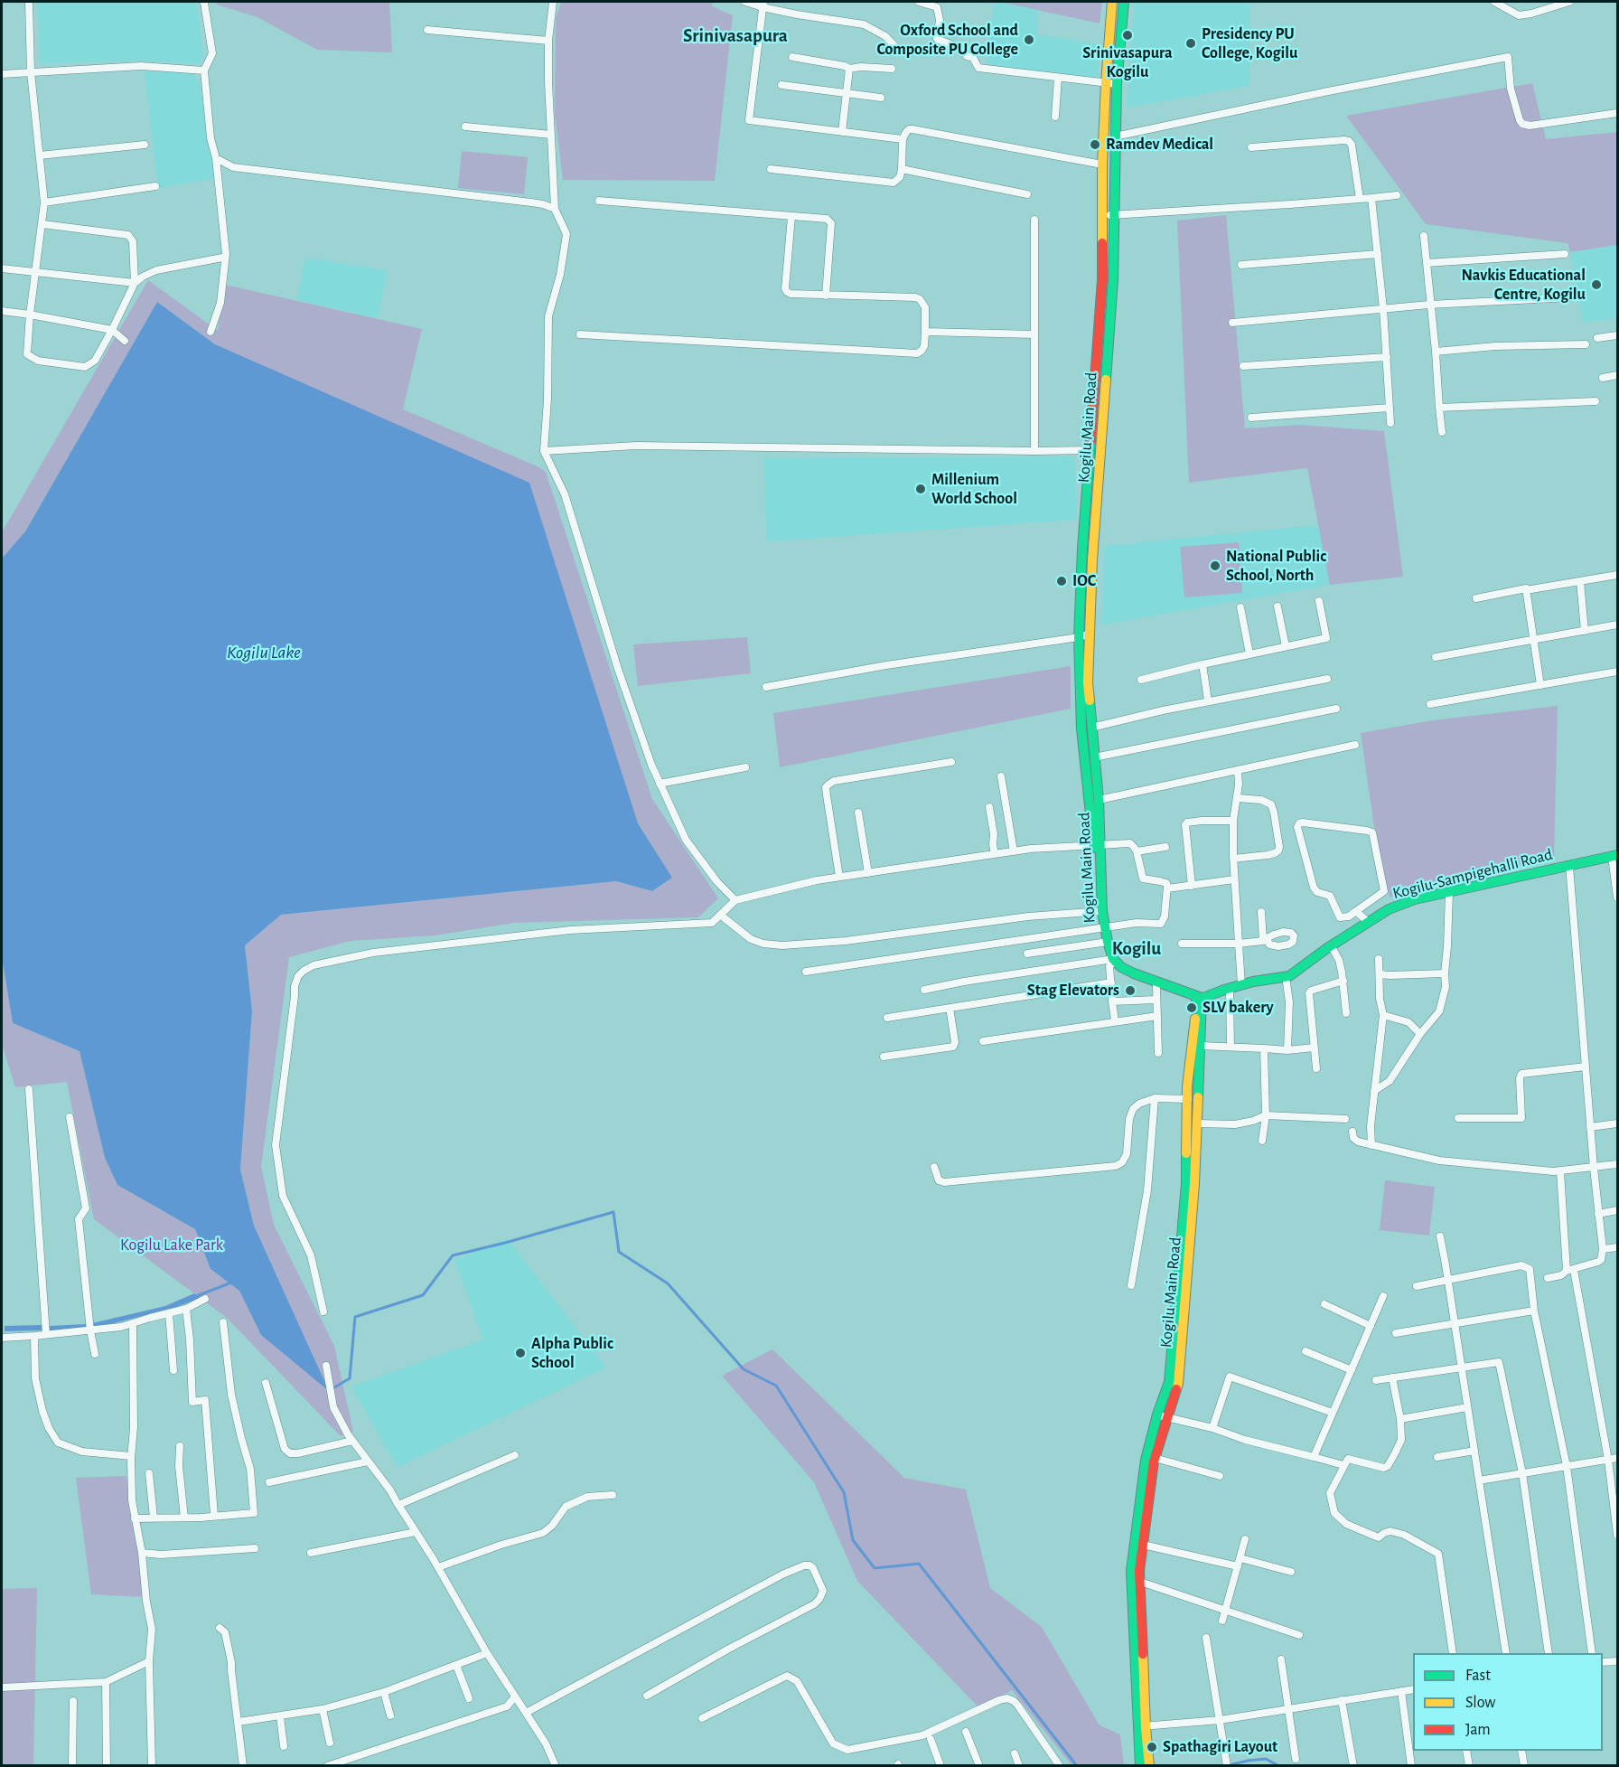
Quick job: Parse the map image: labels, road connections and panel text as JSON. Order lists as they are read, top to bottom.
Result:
{
  "streets": {
    "main road": ["Kogilu Main Road", "Kogilu-Sampigehalli Road"]
  },
  "crossings": [
    ["Kogilu Main Road", "Kogilu-Sampigehalli Road"]
  ],
  "districts": ["Srinivasapura", "Kogilu"],
  "water": ["Kogilu Lake"],
  "parks": ["Kogilu Lake Park"],
  "places": [
    "Srinivasapura Kogilu",
    "Oxford School and Composite PU College",
    "Presidency PU College, Kogilu",
    "Ramdev Medical",
    "Navkis Educational Centre, Kogilu",
    "Millenium World School",
    "National Public School, North",
    "IOC",
    "Stag Elevators",
    "SLV bakery",
    "Alpha Public School",
    "Spathagiri Layout"
  ],
  "legend": ["Fast", "Slow", "Jam"]
}
